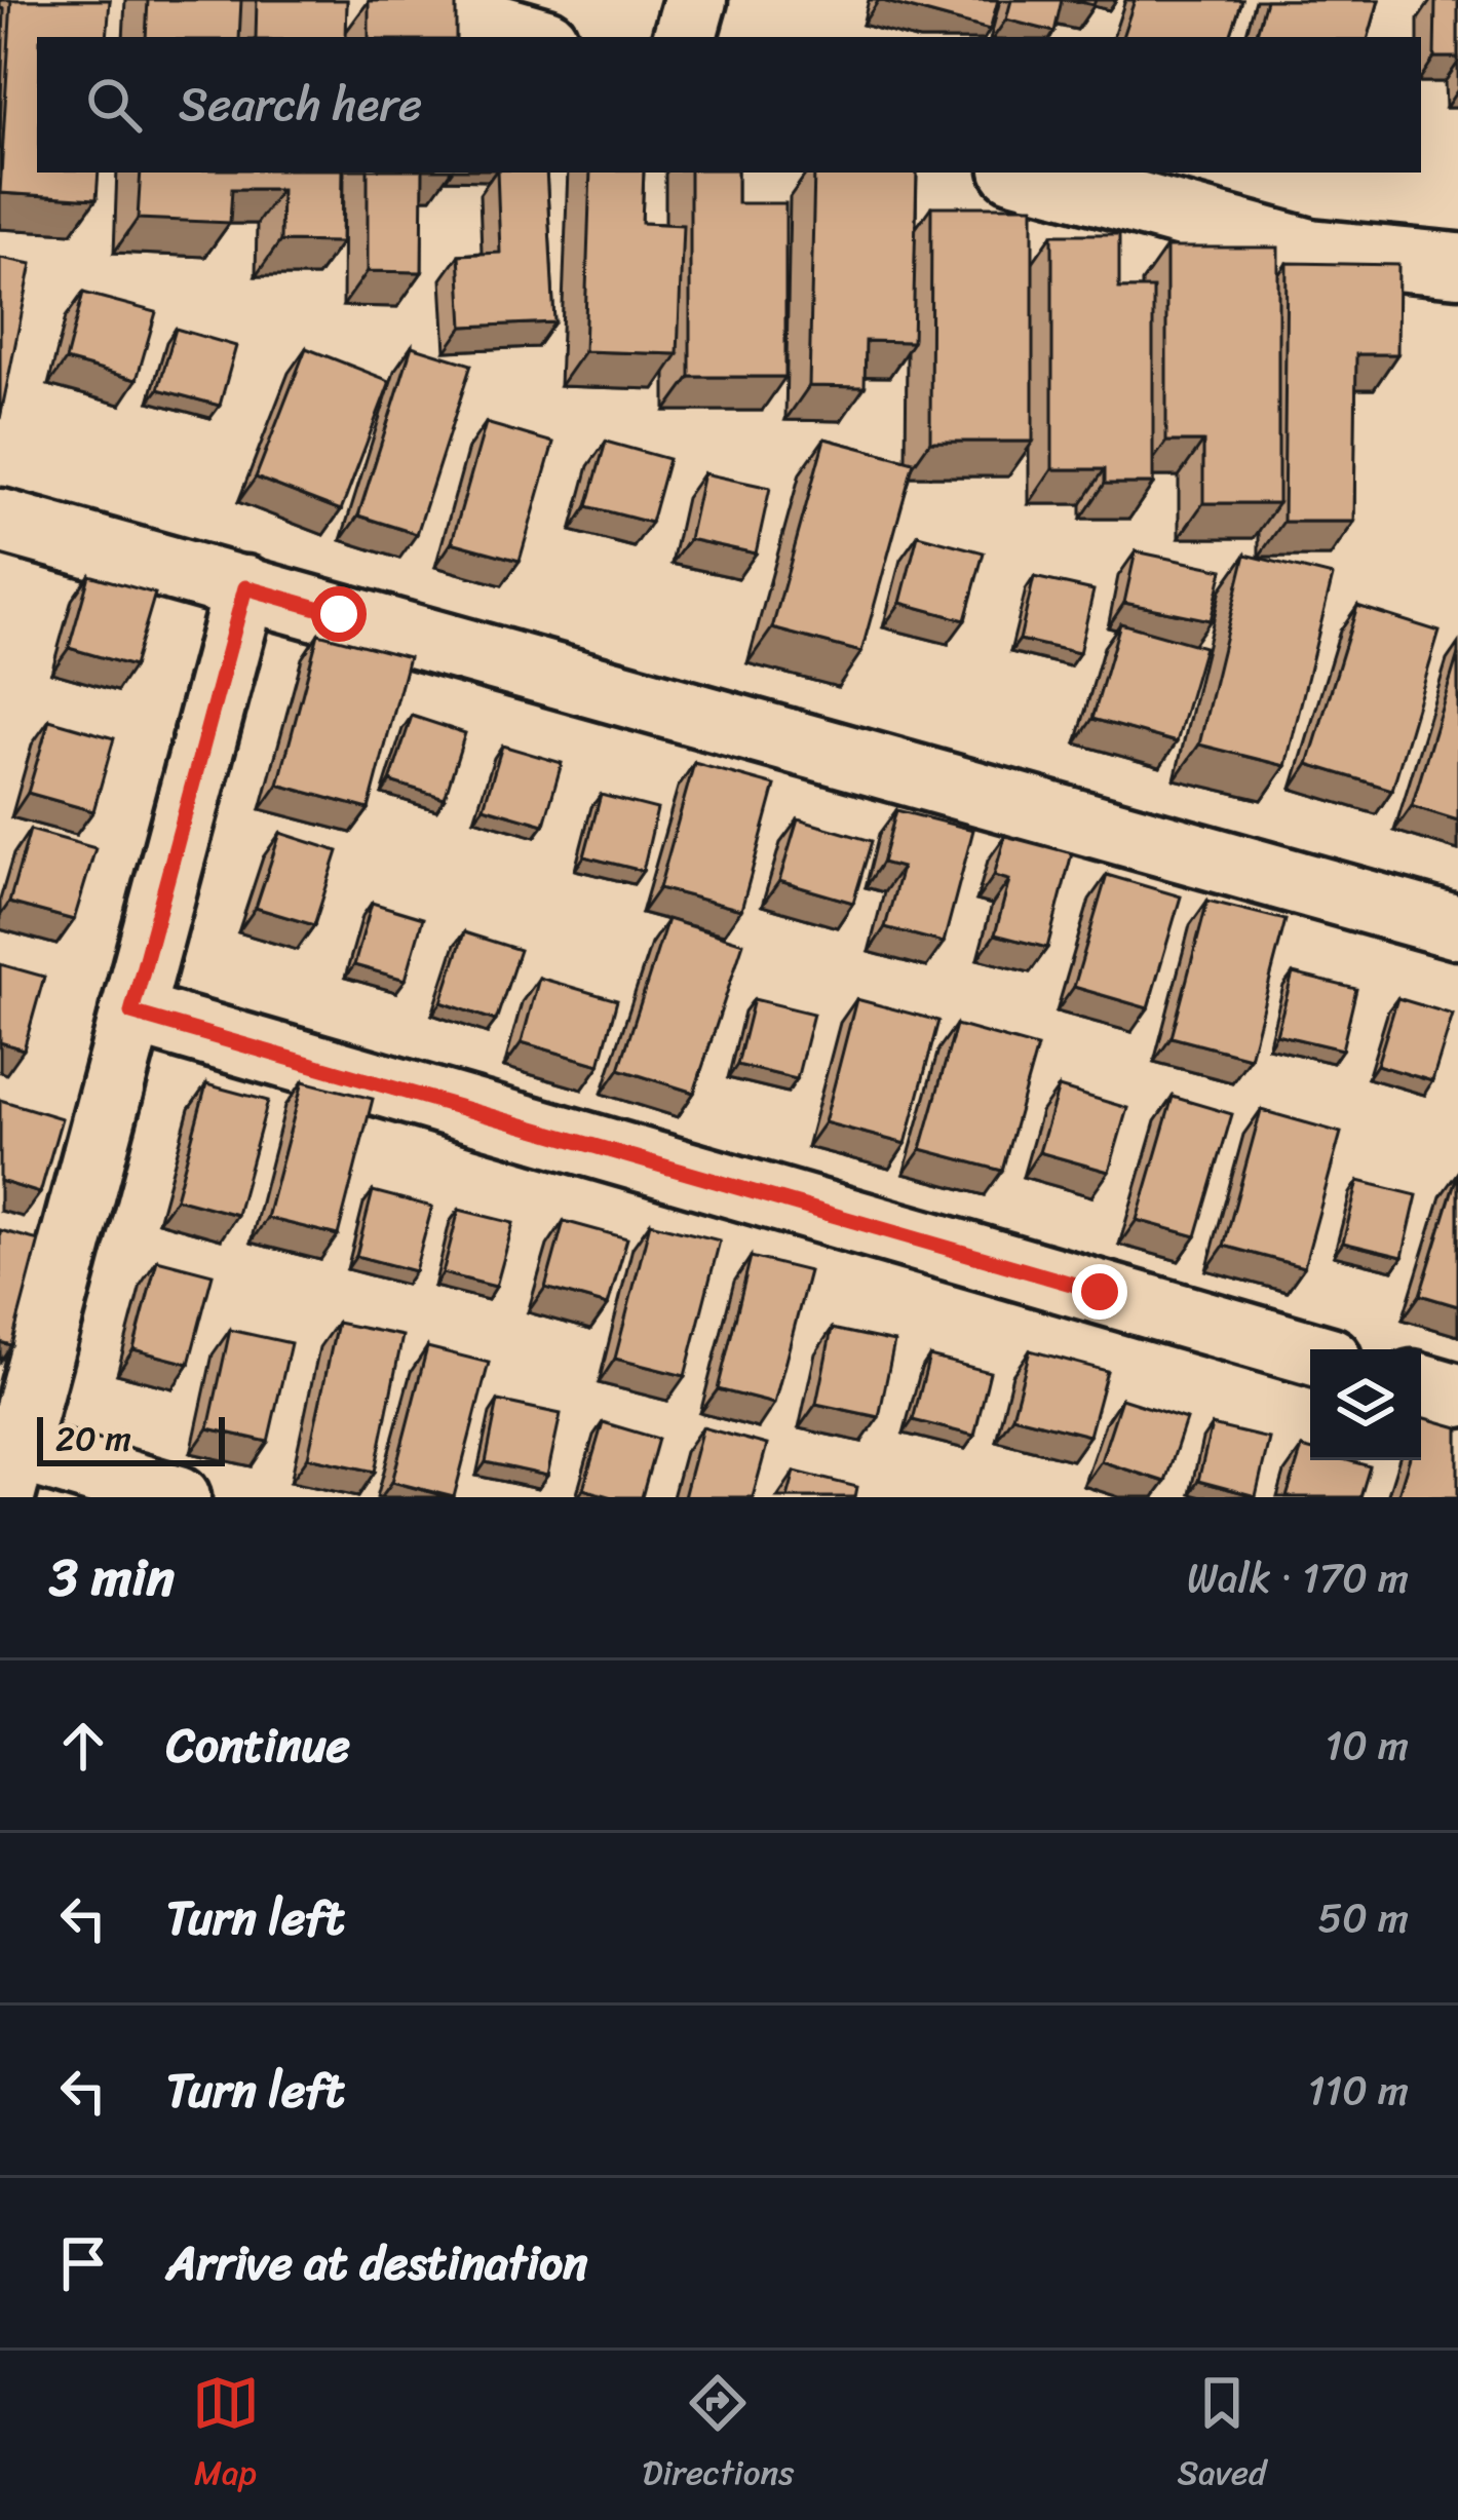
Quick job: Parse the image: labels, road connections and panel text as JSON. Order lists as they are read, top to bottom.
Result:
{
  "scale_bar": "20 m",
  "page": {
    "search": "Search here",
    "scale": "20 m",
    "heading": ["3 min", "Walk · 170 m"],
    "list": [
      ["Continue", "10 m"],
      ["Turn left", "50 m"],
      ["Turn left", "110 m"],
      "Arrive at destination"
    ],
    "nav": ["Map", "Directions", "Saved"]
  }
}
